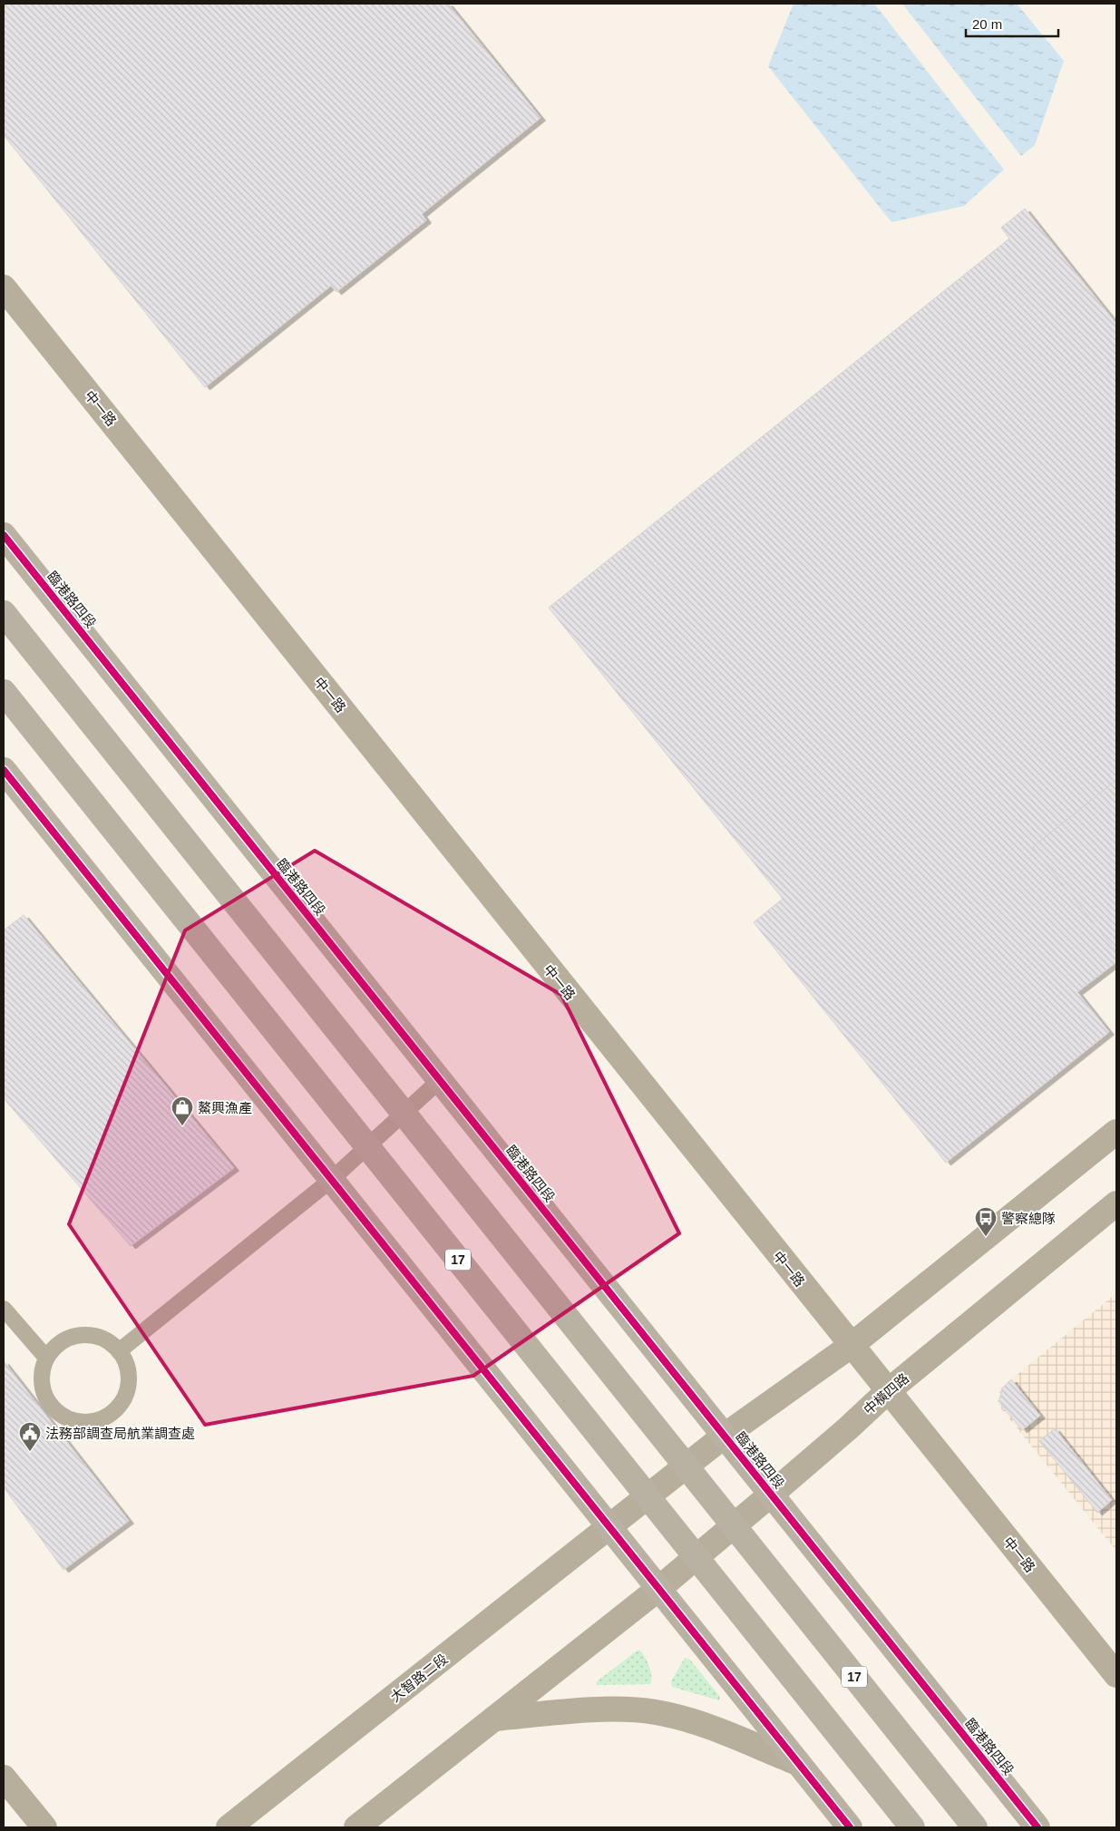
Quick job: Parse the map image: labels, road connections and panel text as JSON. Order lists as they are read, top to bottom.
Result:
{
  "streets": {
    "main road": ["臨港路四段", "17"],
    "street": ["中一路", "中橫四路", "大智路二段"]
  },
  "crossings": [
    ["中一路", "中橫四路"],
    ["臨港路四段", "中橫四路"],
    ["臨港路四段", "大智路二段"],
    ["17", "中橫四路"],
    ["17", "大智路二段"]
  ],
  "places": {
    "shop": ["鰲興漁產"],
    "bus stop": ["警察總隊"],
    "public building": ["法務部調查局航業調查處"]
  },
  "scale_bar": "20 m"
}
